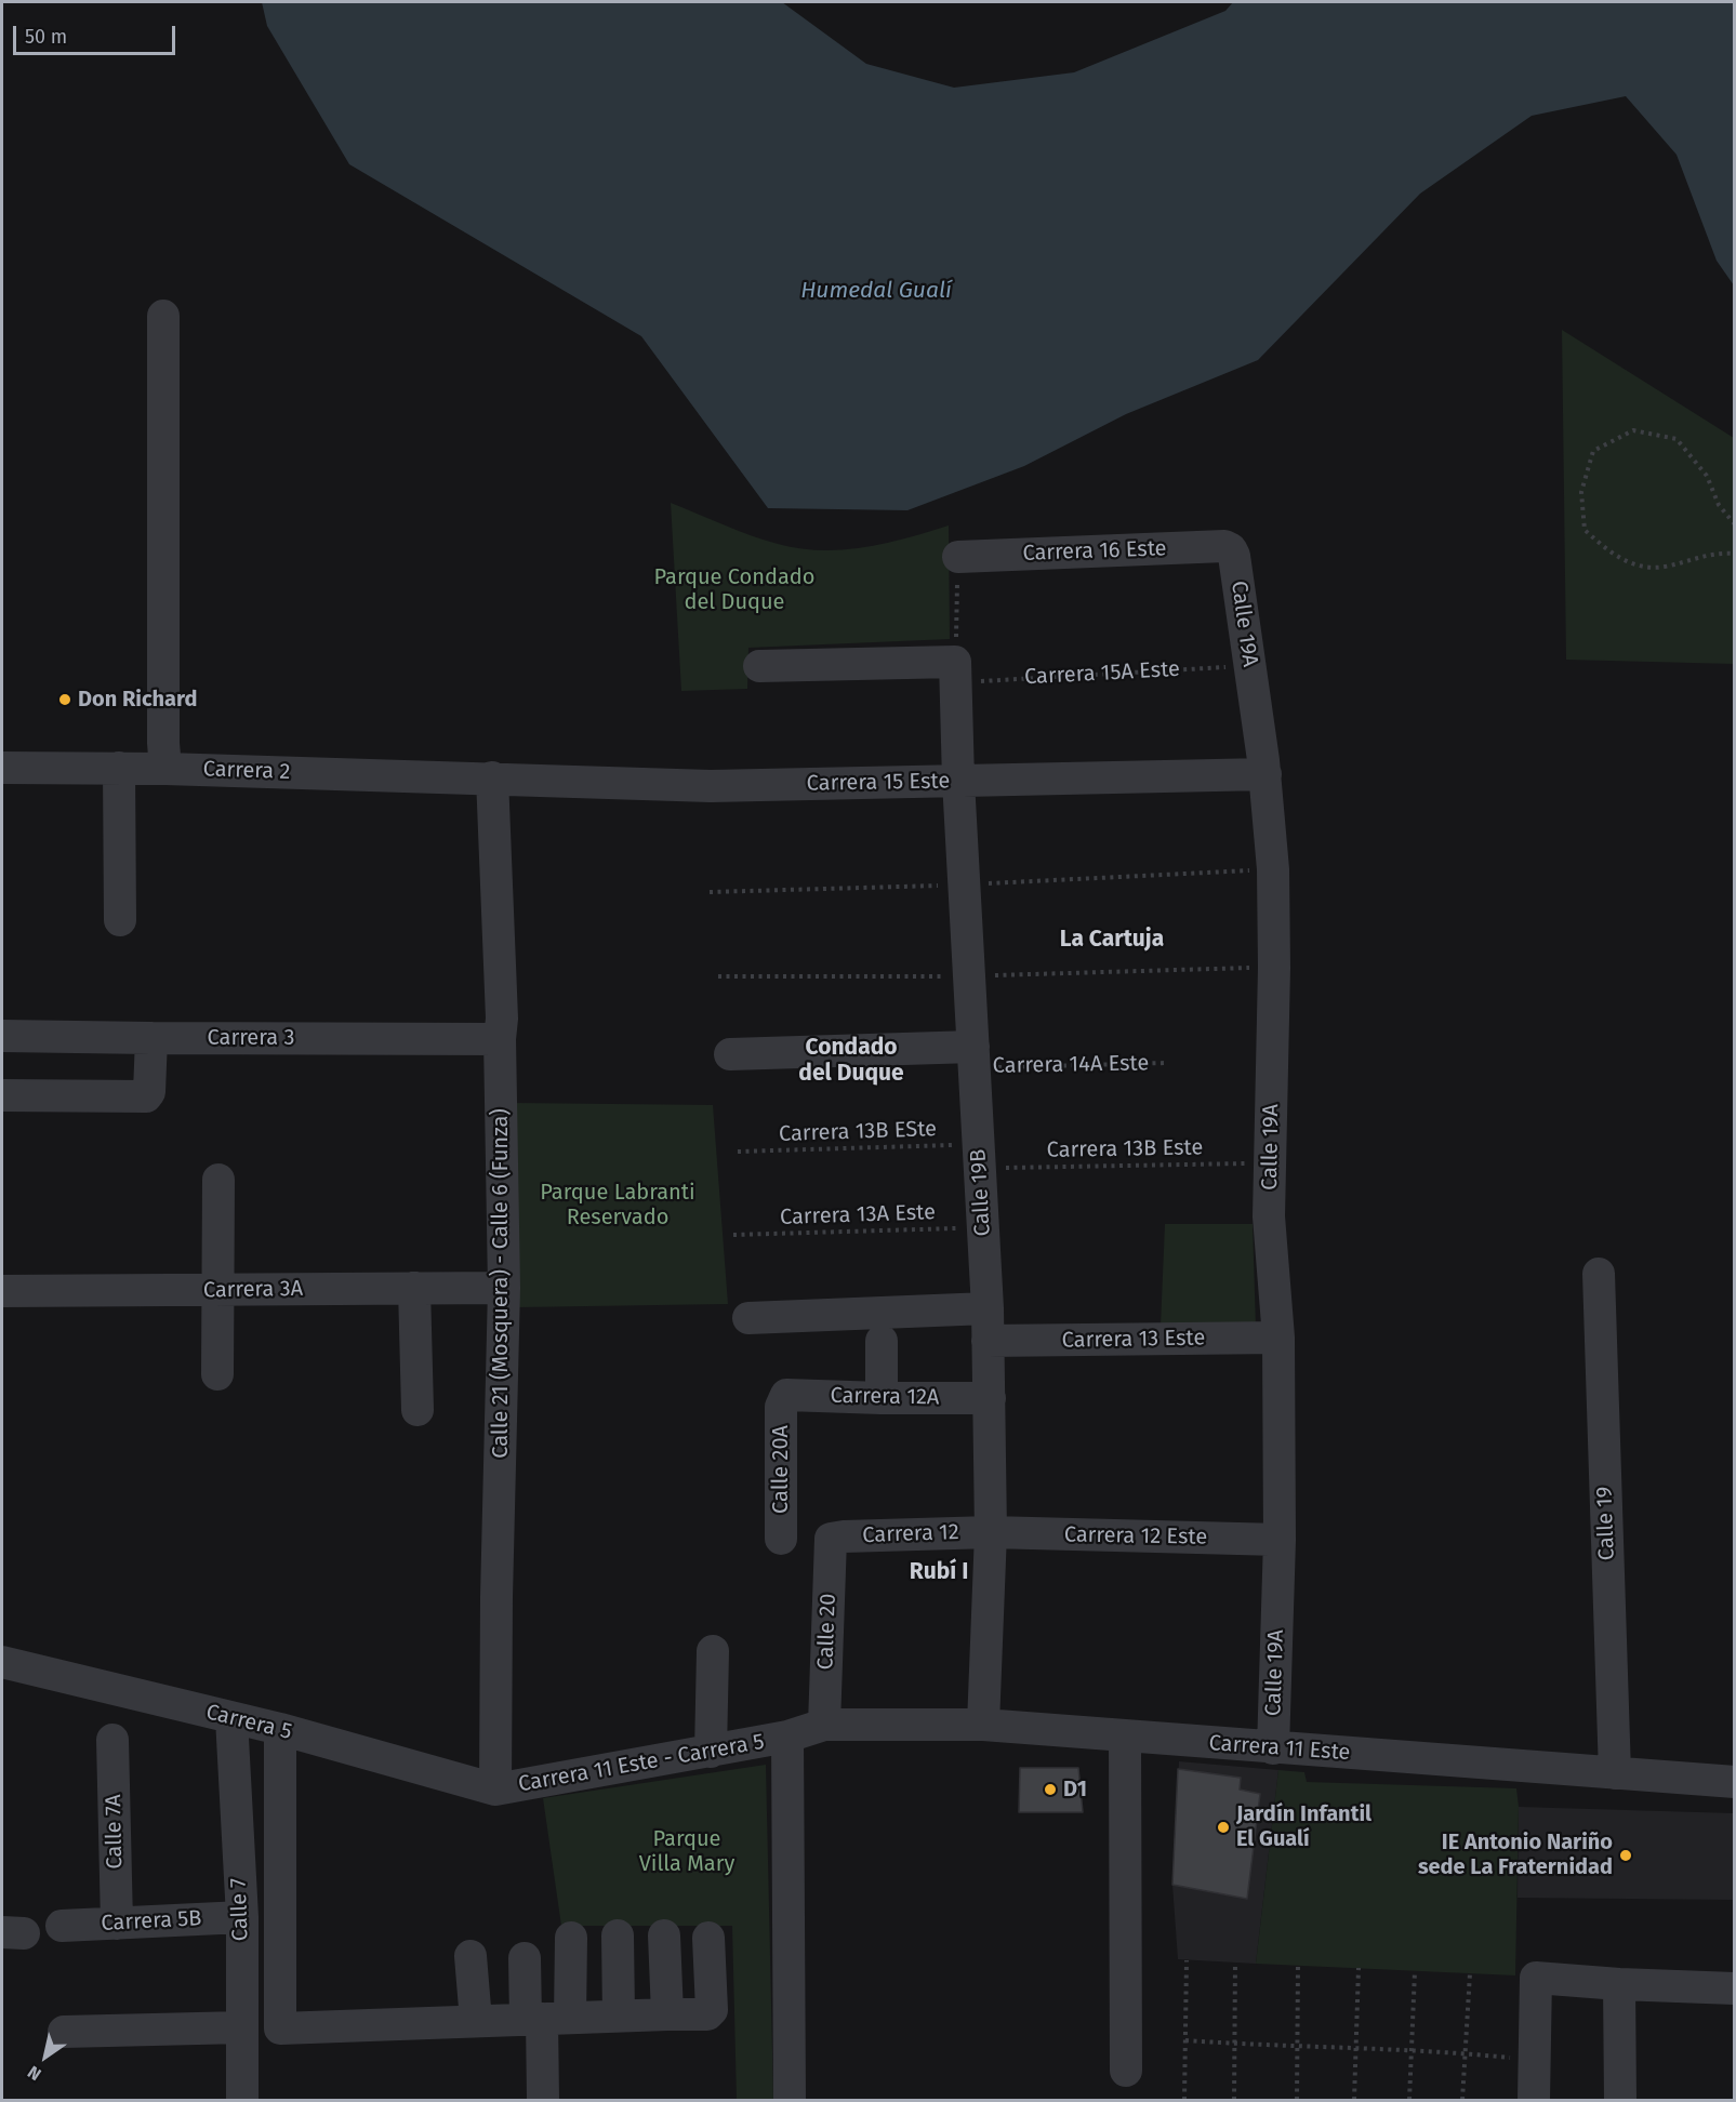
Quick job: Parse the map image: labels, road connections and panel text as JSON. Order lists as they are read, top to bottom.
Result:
{
  "streets": {
    "street": [
      "Carrera 16 Este",
      "Calle 19A",
      "Carrera 2",
      "Carrera 15 Este",
      "Carrera 3",
      "Carrera 14A Este",
      "Calle 19B",
      "Calle 21 (Mosquera) - Calle 6 (Funza)",
      "Carrera 3A",
      "Carrera 13 Este",
      "Carrera 12A",
      "Calle 20A",
      "Calle 19",
      "Carrera 12",
      "Carrera 12 Este",
      "Calle 20",
      "Carrera 5",
      "Carrera 11 Este",
      "Carrera 11 Este - Carrera 5",
      "Calle 7A",
      "Calle 7",
      "Carrera 5B"
    ],
    "path": [
      "Carrera 15A Este",
      "Carrera 13B ESte",
      "Carrera 13B Este",
      "Carrera 13A Este"
    ]
  },
  "crossings": [
    ["Carrera 16 Este", "Calle 19A"],
    ["Calle 19A", "Carrera 15A Este"],
    ["Calle 19A", "Carrera 15 Este"],
    ["Calle 19A", "Carrera 13B Este"],
    ["Calle 19A", "Carrera 13 Este"],
    ["Calle 19A", "Carrera 12 Este"],
    ["Calle 19A", "Carrera 11 Este"],
    ["Carrera 15A Este", "Calle 19B"],
    ["Carrera 2", "Carrera 15 Este"],
    ["Carrera 2", "Calle 21 (Mosquera) - Calle 6 (Funza)"],
    ["Carrera 15 Este", "Calle 19B"],
    ["Carrera 15 Este", "Calle 21 (Mosquera) - Calle 6 (Funza)"],
    ["Carrera 3", "Calle 21 (Mosquera) - Calle 6 (Funza)"],
    ["Carrera 14A Este", "Calle 19B"],
    ["Carrera 13B ESte", "Carrera 13B Este"],
    ["Carrera 13B ESte", "Calle 19B"],
    ["Carrera 13B Este", "Calle 19B"],
    ["Calle 19B", "Carrera 13A Este"],
    ["Calle 19B", "Carrera 13 Este"],
    ["Calle 19B", "Carrera 12A"],
    ["Calle 19B", "Carrera 12"],
    ["Calle 19B", "Carrera 12 Este"],
    ["Calle 19B", "Carrera 11 Este"],
    ["Calle 21 (Mosquera) - Calle 6 (Funza)", "Carrera 3A"],
    ["Calle 21 (Mosquera) - Calle 6 (Funza)", "Carrera 5"],
    ["Calle 21 (Mosquera) - Calle 6 (Funza)", "Carrera 11 Este - Carrera 5"],
    ["Carrera 12A", "Calle 20A"],
    ["Calle 19", "Carrera 11 Este"],
    ["Carrera 12", "Carrera 12 Este"],
    ["Carrera 12", "Calle 20"],
    ["Calle 20", "Carrera 11 Este"],
    ["Carrera 5", "Carrera 11 Este - Carrera 5"],
    ["Carrera 5", "Calle 7"],
    ["Calle 7A", "Carrera 5B"],
    ["Calle 7", "Carrera 5B"]
  ],
  "districts": ["La Cartuja", "Condado del Duque", "Rubí I"],
  "water": ["Humedal Gualí"],
  "parks": ["Parque Condado del Duque", "Parque Labranti Reservado", "Parque Villa Mary"],
  "places": [
    "Don Richard",
    "D1",
    "Jardín Infantil El Gualí",
    "IE Antonio Nariño sede La Fraternidad"
  ],
  "scale_bar": "50 m",
  "north": "bottom left"
}
